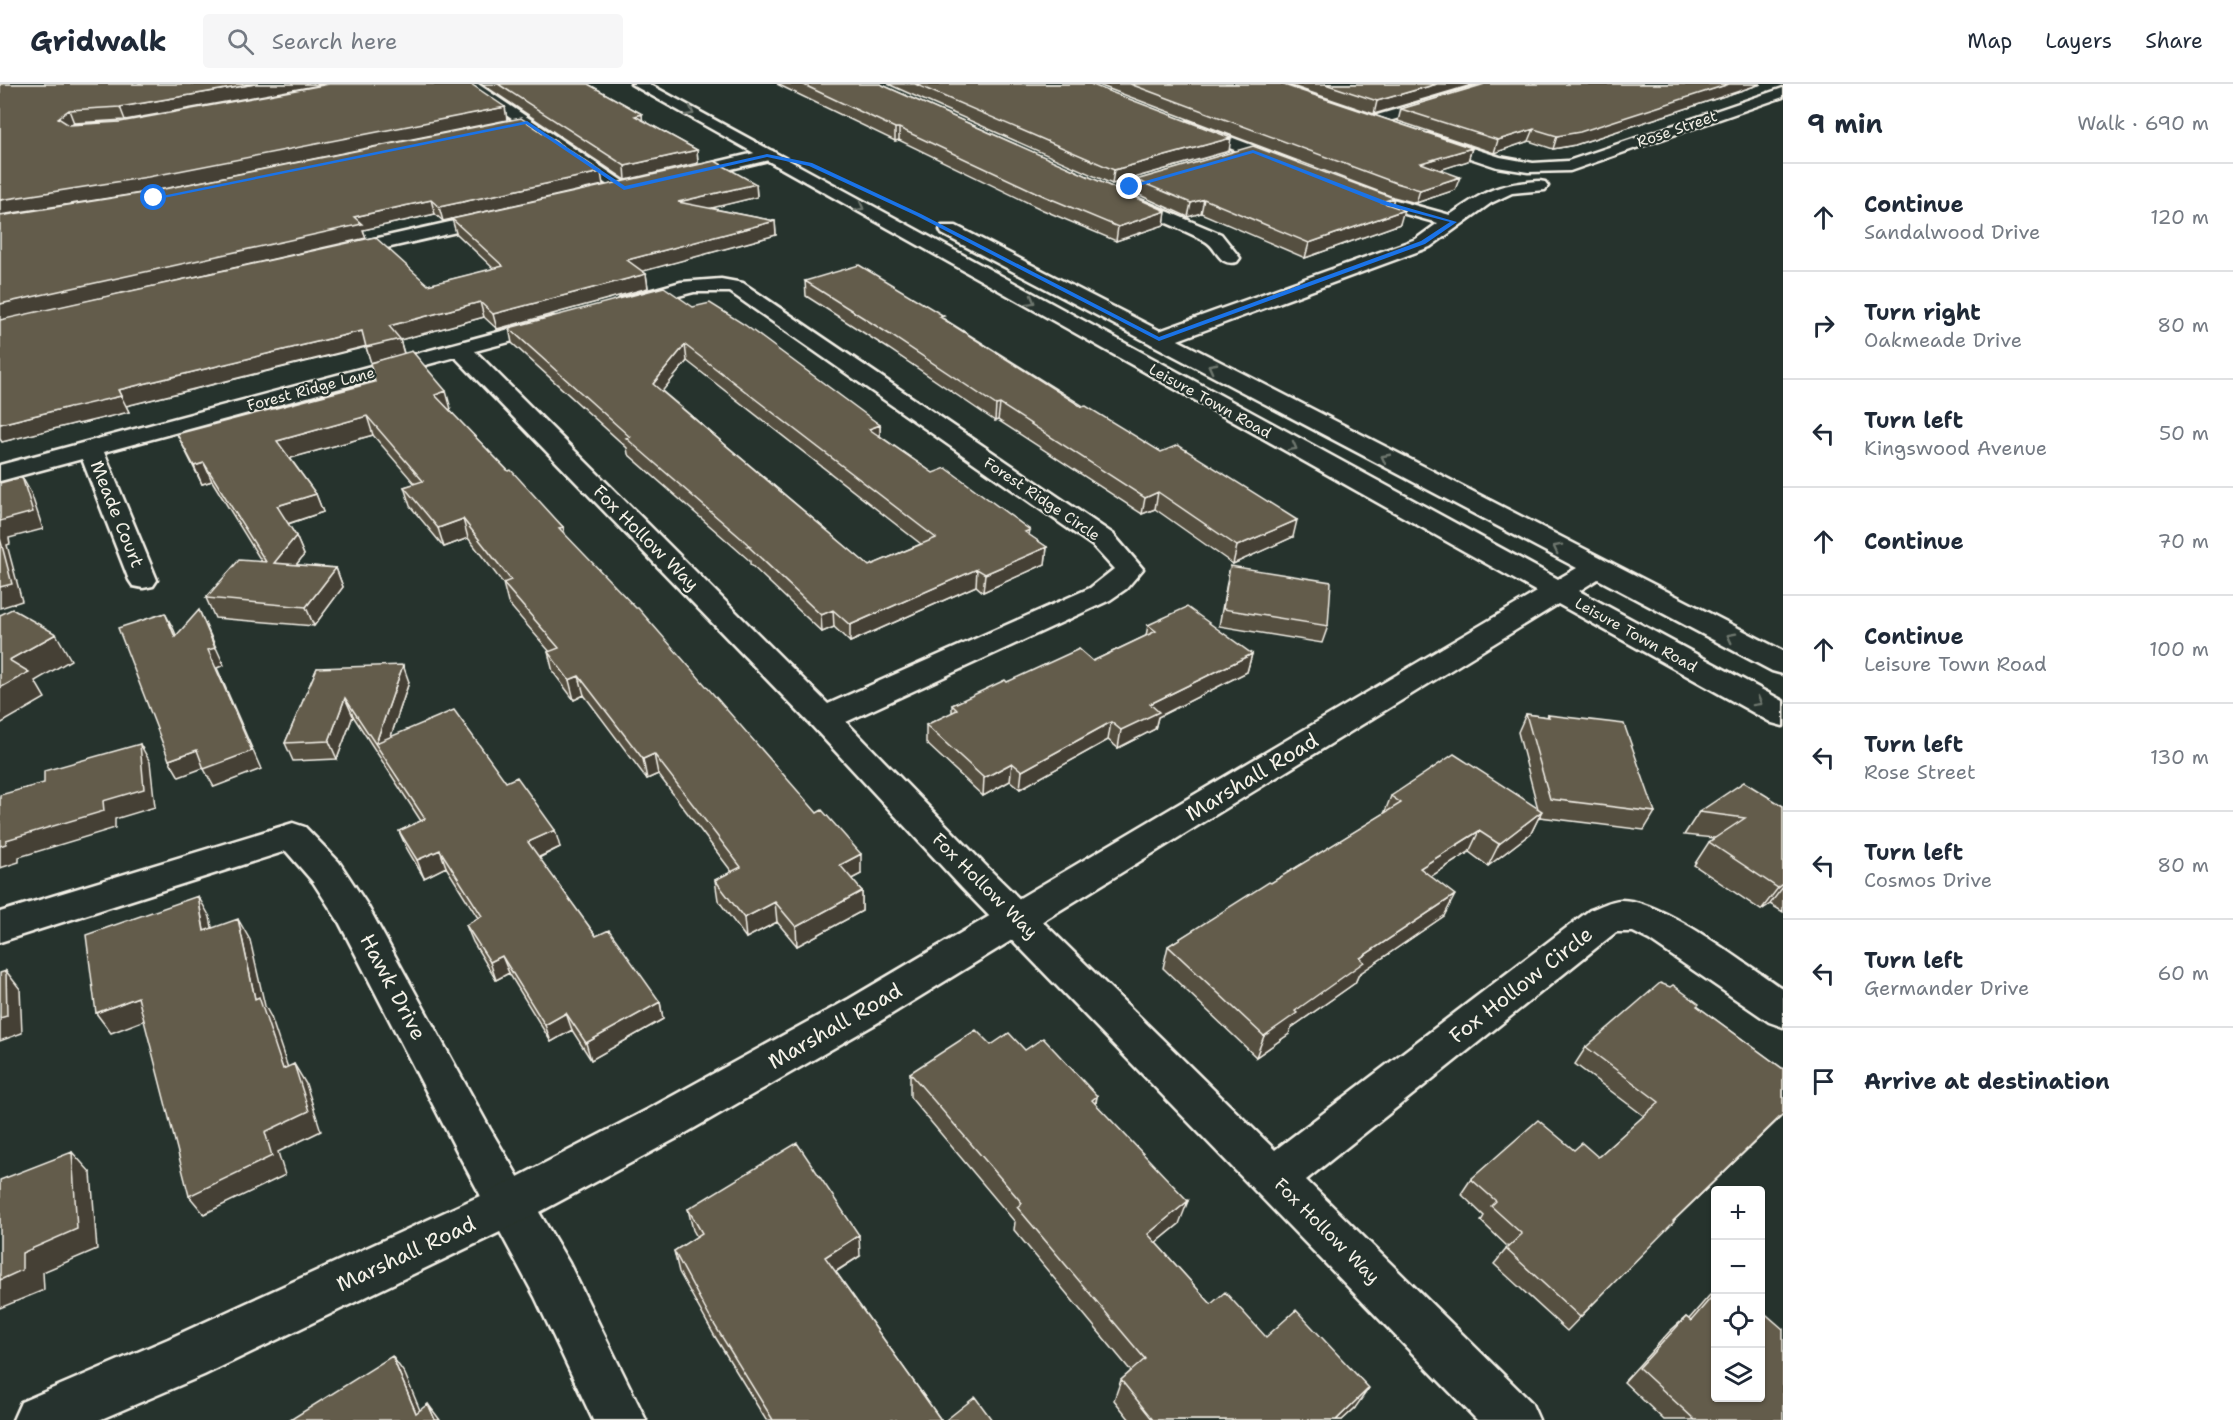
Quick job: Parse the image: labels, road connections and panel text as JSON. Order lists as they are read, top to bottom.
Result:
{
  "streets": {
    "street": [
      "Rose Street",
      "Forest Ridge Lane",
      "Leisure Town Road",
      "Forest Ridge Circle",
      "Meade Court",
      "Fox Hollow Way",
      "Marshall Road",
      "Fox Hollow Circle",
      "Hawk Drive"
    ]
  },
  "crossings": [
    ["Rose Street", "Leisure Town Road"],
    ["Forest Ridge Lane", "Meade Court"],
    ["Forest Ridge Lane", "Fox Hollow Way"],
    ["Leisure Town Road", "Marshall Road"],
    ["Forest Ridge Circle", "Fox Hollow Way"],
    ["Fox Hollow Way", "Marshall Road"],
    ["Fox Hollow Way", "Fox Hollow Circle"],
    ["Marshall Road", "Hawk Drive"]
  ],
  "page": {
    "header": "Gridwalk",
    "search": "Search here",
    "nav": ["Map", "Layers", "Share"],
    "heading": ["9 min", "Walk · 690 m"],
    "list": [
      ["Continue", "Sandalwood Drive", "120 m"],
      ["Turn right", "Oakmeade Drive", "80 m"],
      ["Turn left", "Kingswood Avenue", "50 m"],
      ["Continue", "70 m"],
      ["Continue", "Leisure Town Road", "100 m"],
      ["Turn left", "Rose Street", "130 m"],
      ["Turn left", "Cosmos Drive", "80 m"],
      ["Turn left", "Germander Drive", "60 m"],
      "Arrive at destination"
    ],
    "map_buttons": ["+", "−"]
  }
}
